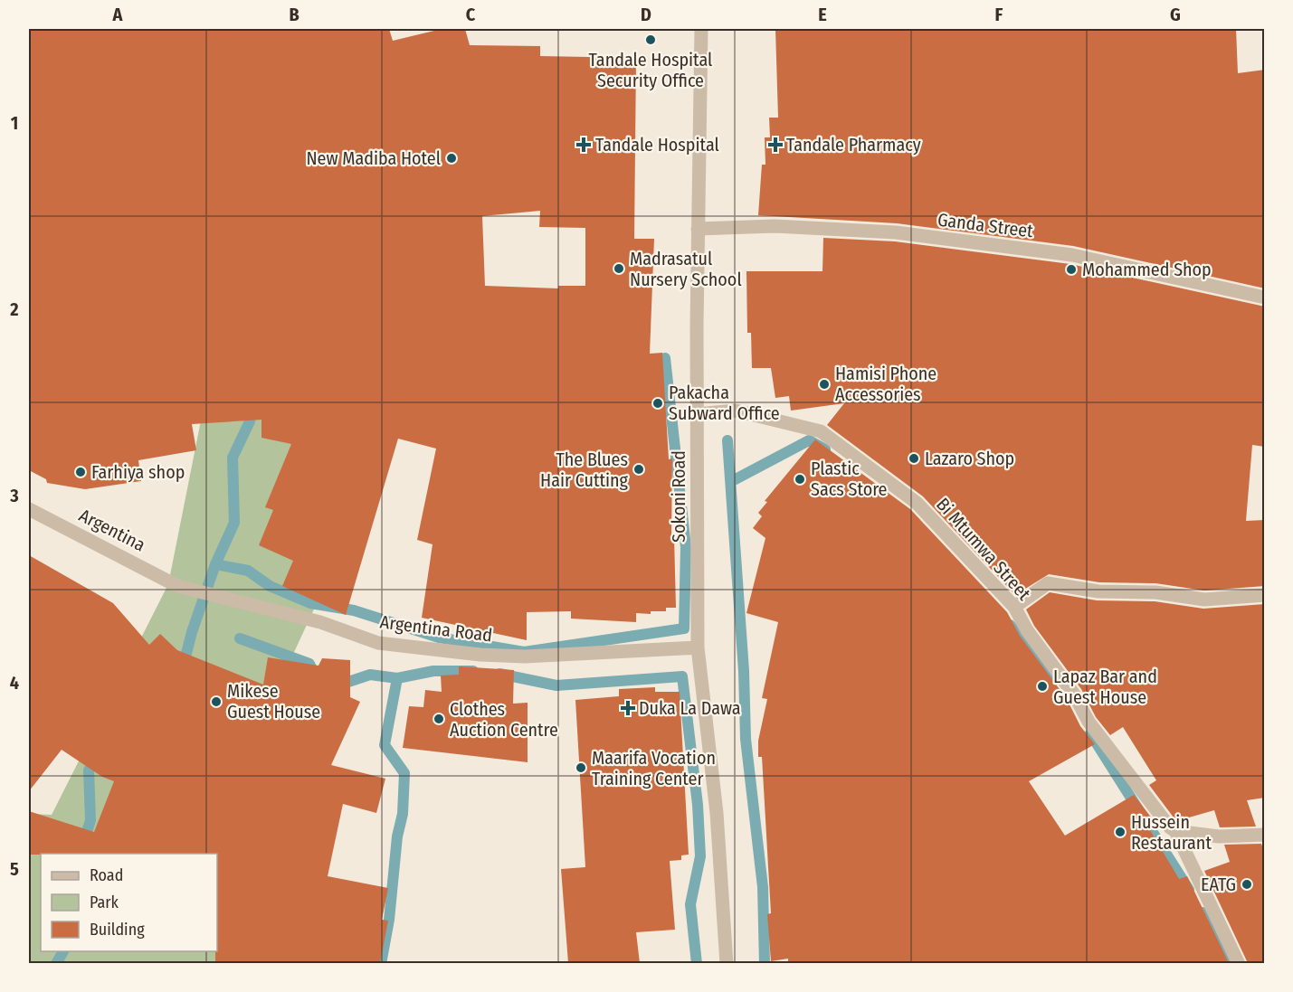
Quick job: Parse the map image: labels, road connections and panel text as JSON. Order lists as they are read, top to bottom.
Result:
{
  "streets": {
    "street": [
      "Ganda Street",
      "Sokoni Road",
      "Argentina",
      "Bi Mtumwa Street",
      "Argentina Road"
    ]
  },
  "crossings": [
    ["Ganda Street", "Sokoni Road"],
    ["Sokoni Road", "Bi Mtumwa Street"],
    ["Sokoni Road", "Argentina Road"],
    ["Argentina", "Argentina Road"]
  ],
  "places": {
    "other": [
      "Tandale Hospital Security Office",
      "New Madiba Hotel",
      "Madrasatul Nursery School",
      "Mohammed Shop",
      "Hamisi Phone Accessories",
      "Pakacha Subward Office",
      "Lazaro Shop",
      "The Blues Hair Cutting",
      "Farhiya shop",
      "Plastic Sacs Store",
      "Lapaz Bar and Guest House",
      "Mikese Guest House",
      "Clothes Auction Centre",
      "Maarifa Vocation Training Center",
      "Hussein Restaurant",
      "EATG"
    ],
    "health": ["Tandale Hospital", "Tandale Pharmacy", "Duka La Dawa"]
  },
  "legend": ["Road", "Park", "Building"],
  "grid": {
    "columns": [
      "A",
      "B",
      "C",
      "D",
      "E",
      "F",
      "G"
    ],
    "rows": [
      "1",
      "2",
      "3",
      "4",
      "5"
    ]
  }
}
